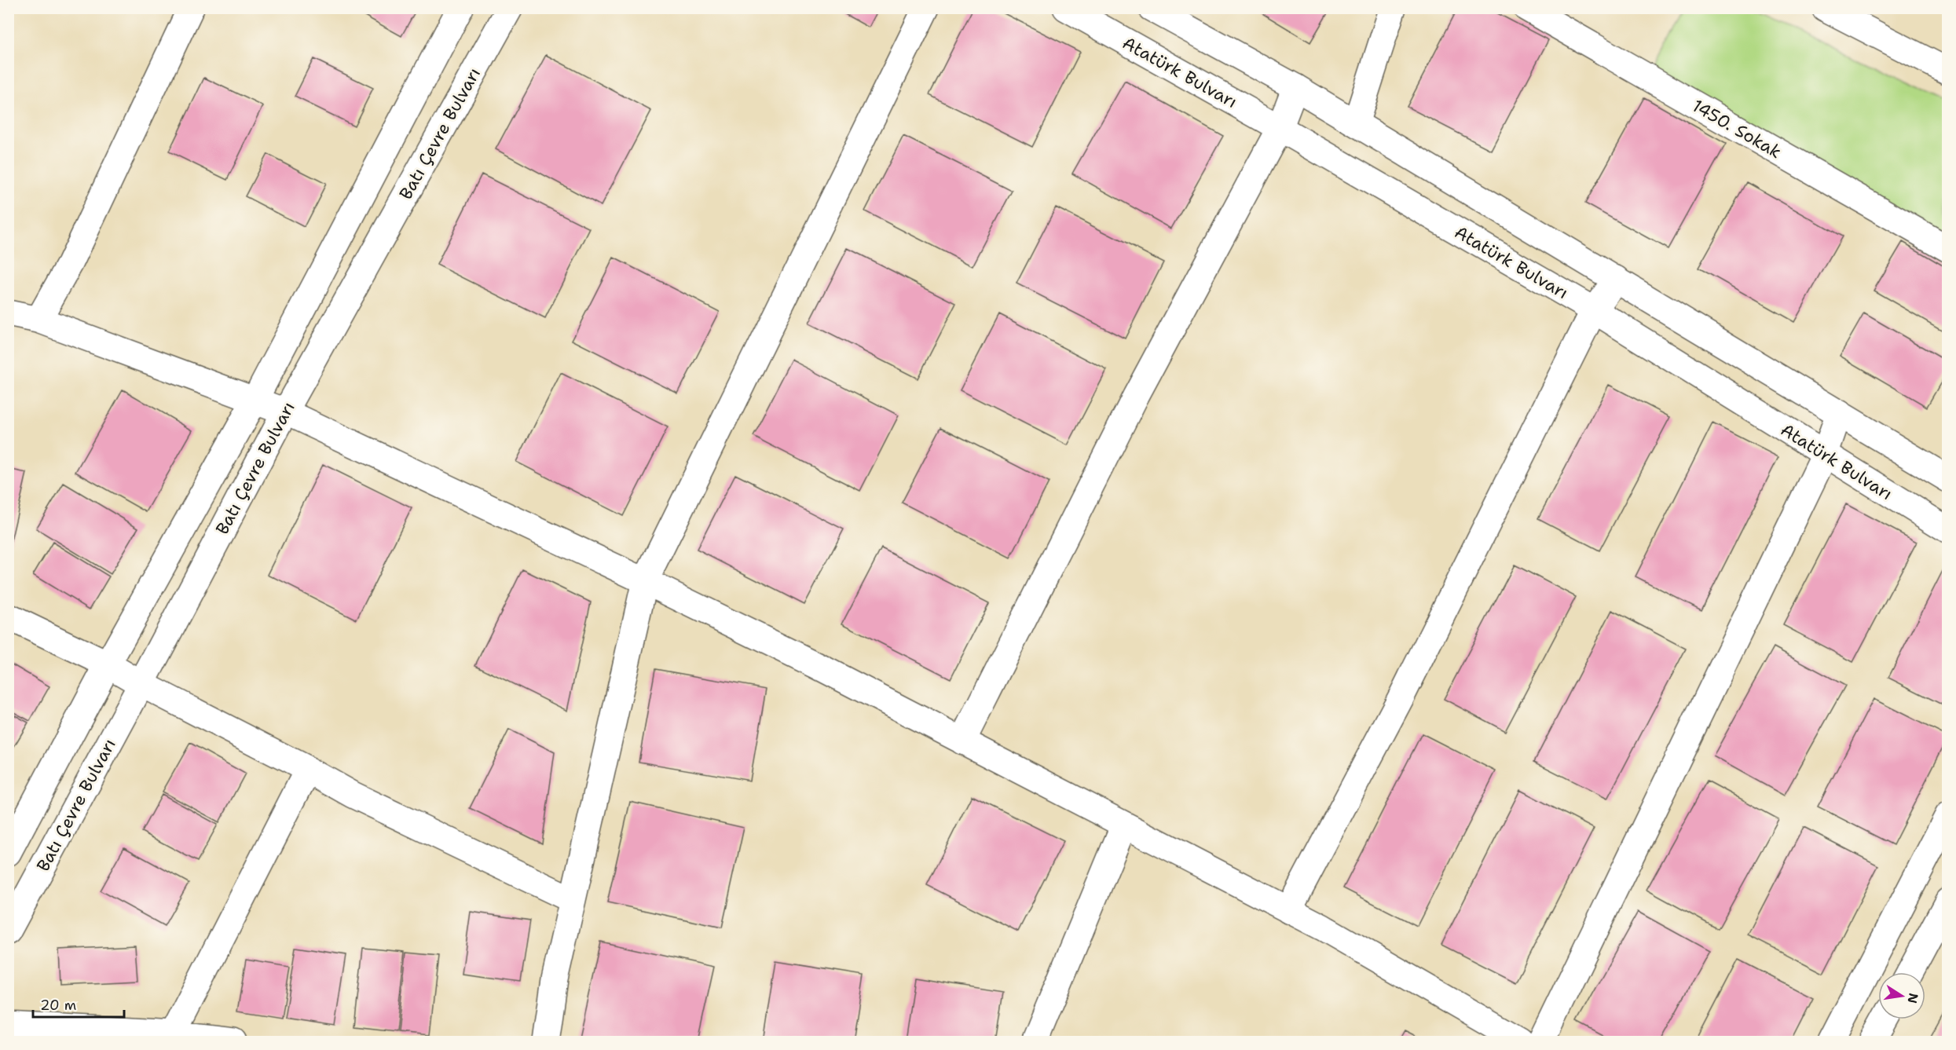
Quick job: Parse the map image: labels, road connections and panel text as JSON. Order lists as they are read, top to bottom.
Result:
{
  "streets": {
    "street": ["Atatürk Bulvarı", "1450. Sokak", "Batı Çevre Bulvarı"]
  },
  "scale_bar": "20 m",
  "north": "right"
}
